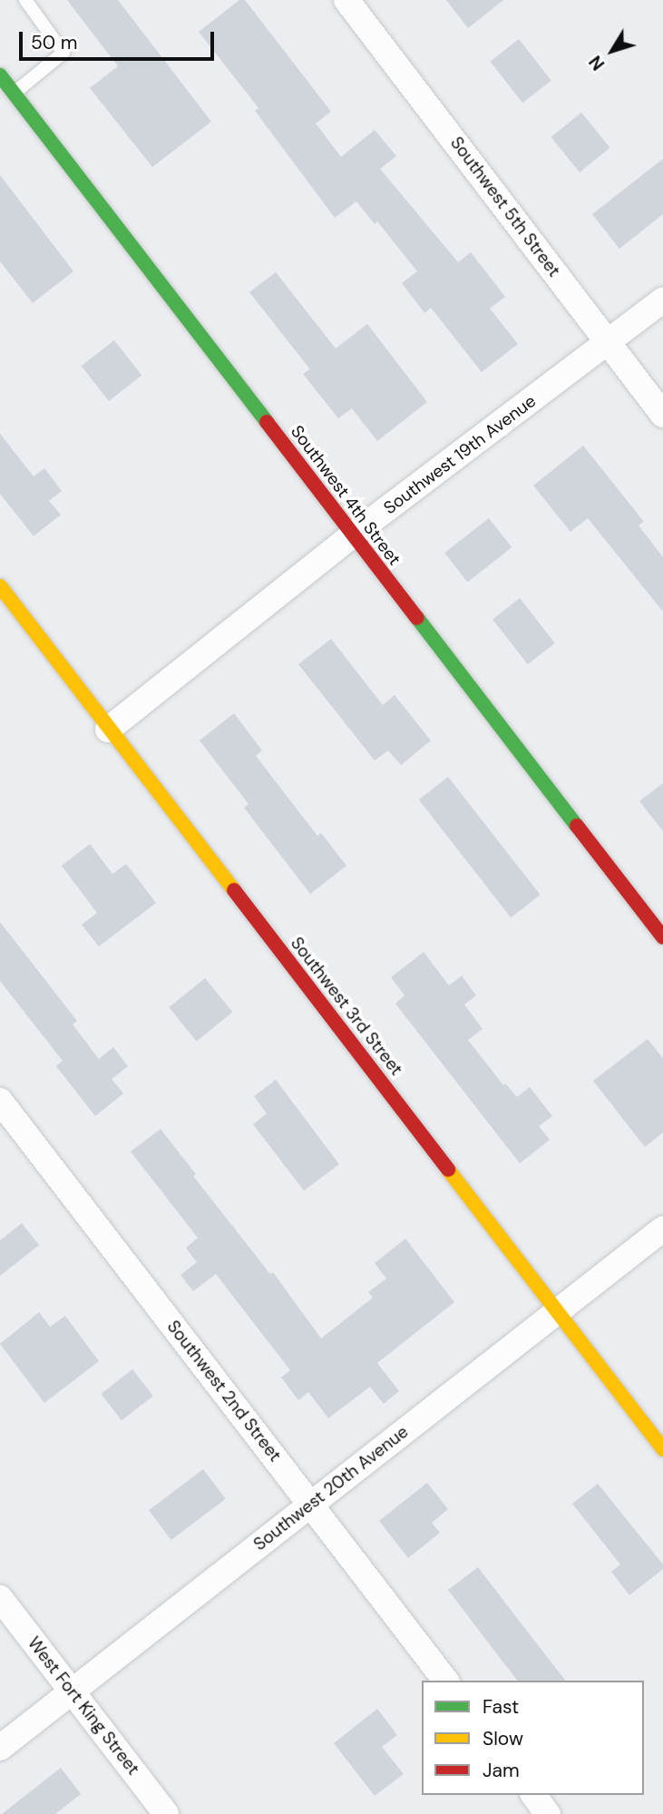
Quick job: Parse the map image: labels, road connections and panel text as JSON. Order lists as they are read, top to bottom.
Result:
{
  "streets": {
    "street": [
      "Southwest 5th Street",
      "Southwest 19th Avenue",
      "Southwest 4th Street",
      "Southwest 3rd Street",
      "Southwest 2nd Street",
      "Southwest 20th Avenue",
      "West Fort King Street"
    ]
  },
  "crossings": [
    ["Southwest 5th Street", "Southwest 19th Avenue"],
    ["Southwest 19th Avenue", "Southwest 4th Street"],
    ["Southwest 19th Avenue", "Southwest 3rd Street"],
    ["Southwest 3rd Street", "Southwest 20th Avenue"],
    ["Southwest 2nd Street", "Southwest 20th Avenue"],
    ["Southwest 20th Avenue", "West Fort King Street"]
  ],
  "legend": ["Fast", "Slow", "Jam"],
  "scale_bar": "50 m",
  "north": "bottom left"
}
